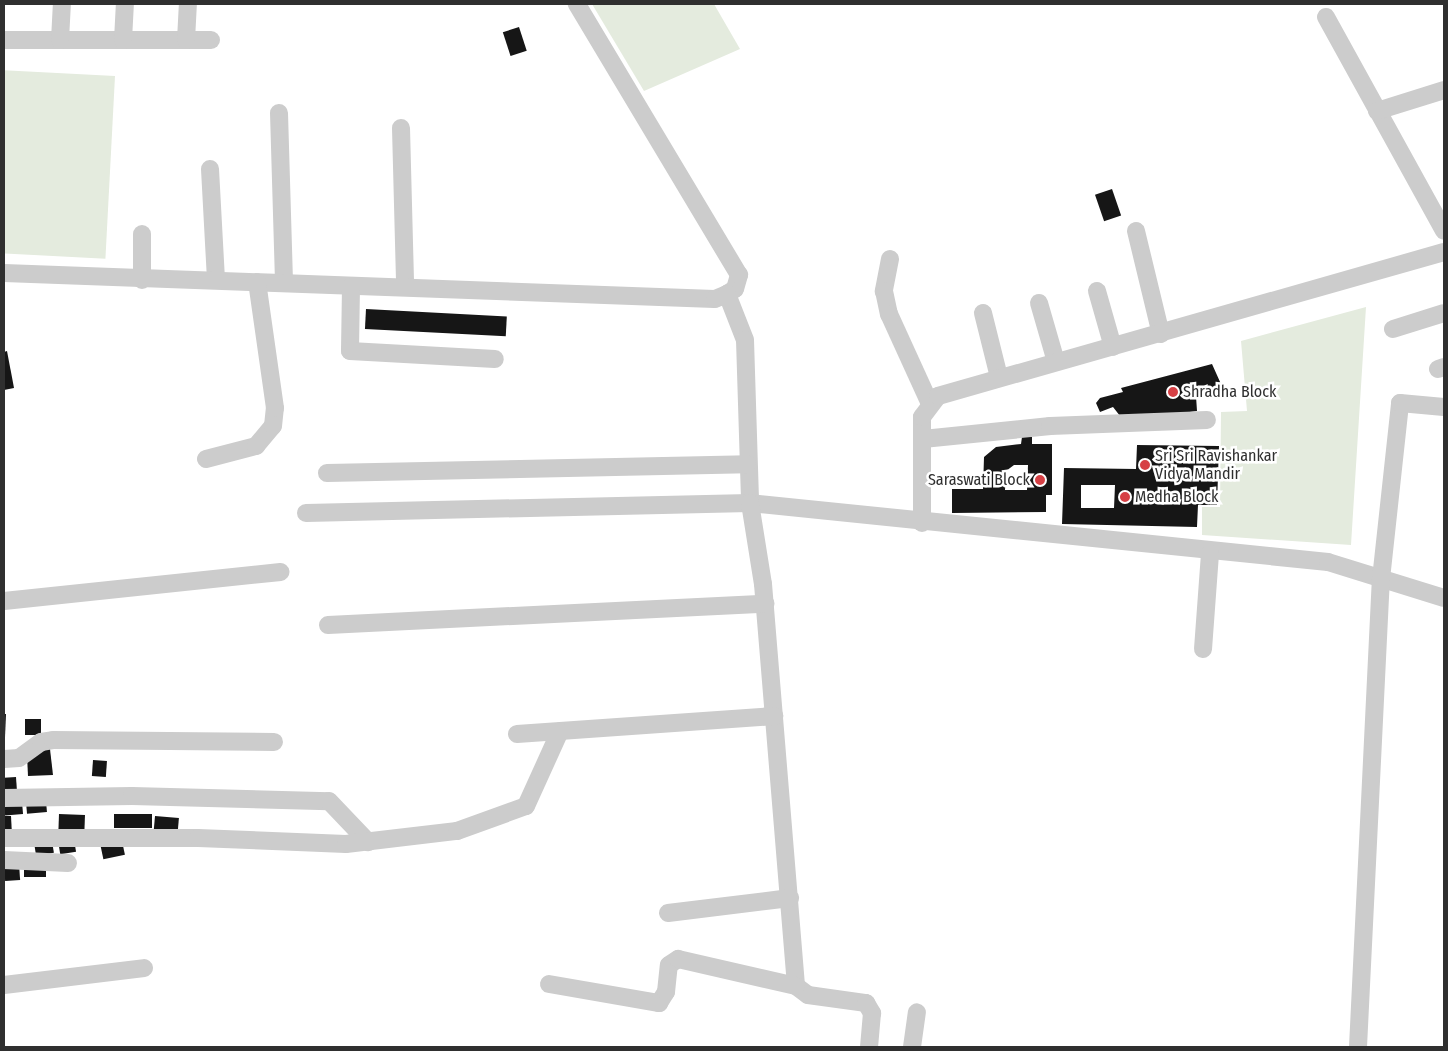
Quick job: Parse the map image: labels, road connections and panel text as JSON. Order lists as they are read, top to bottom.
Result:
{
  "places": [
    "Shradha Block",
    "Sri Sri Ravishankar Vidya Mandir",
    "Saraswati Block",
    "Medha Block"
  ]
}
